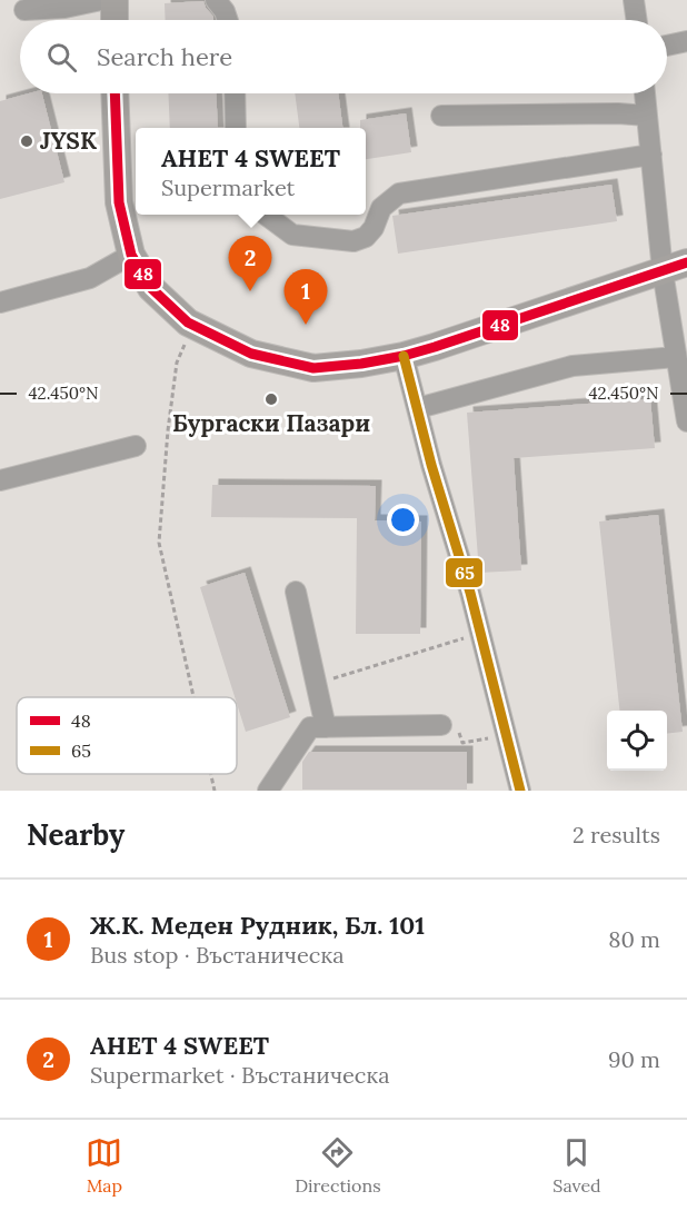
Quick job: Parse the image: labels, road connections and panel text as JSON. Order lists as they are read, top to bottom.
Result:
{
  "places": ["JYSK", "Бургаски Пазари"],
  "lines": ["transit line 48", "transit line 65"],
  "legend": ["48", "65"],
  "page": {
    "search": "Search here",
    "popup": ["АНЕТ 4 SWEET", "Supermarket"],
    "pins": ["2", "1"],
    "heading": ["Nearby", "2 results"],
    "list": [
      {
        "mark": "1",
        "name": "Ж.К. Меден Рудник, Бл. 101",
        "note": "Bus stop · Въстаническа",
        "value": "80 m"
      },
      {
        "mark": "2",
        "name": "АНЕТ 4 SWEET",
        "note": "Supermarket · Въстаническа",
        "value": "90 m"
      }
    ],
    "nav": ["Map", "Directions", "Saved"]
  },
  "coordinates": ["42.450°N"]
}
